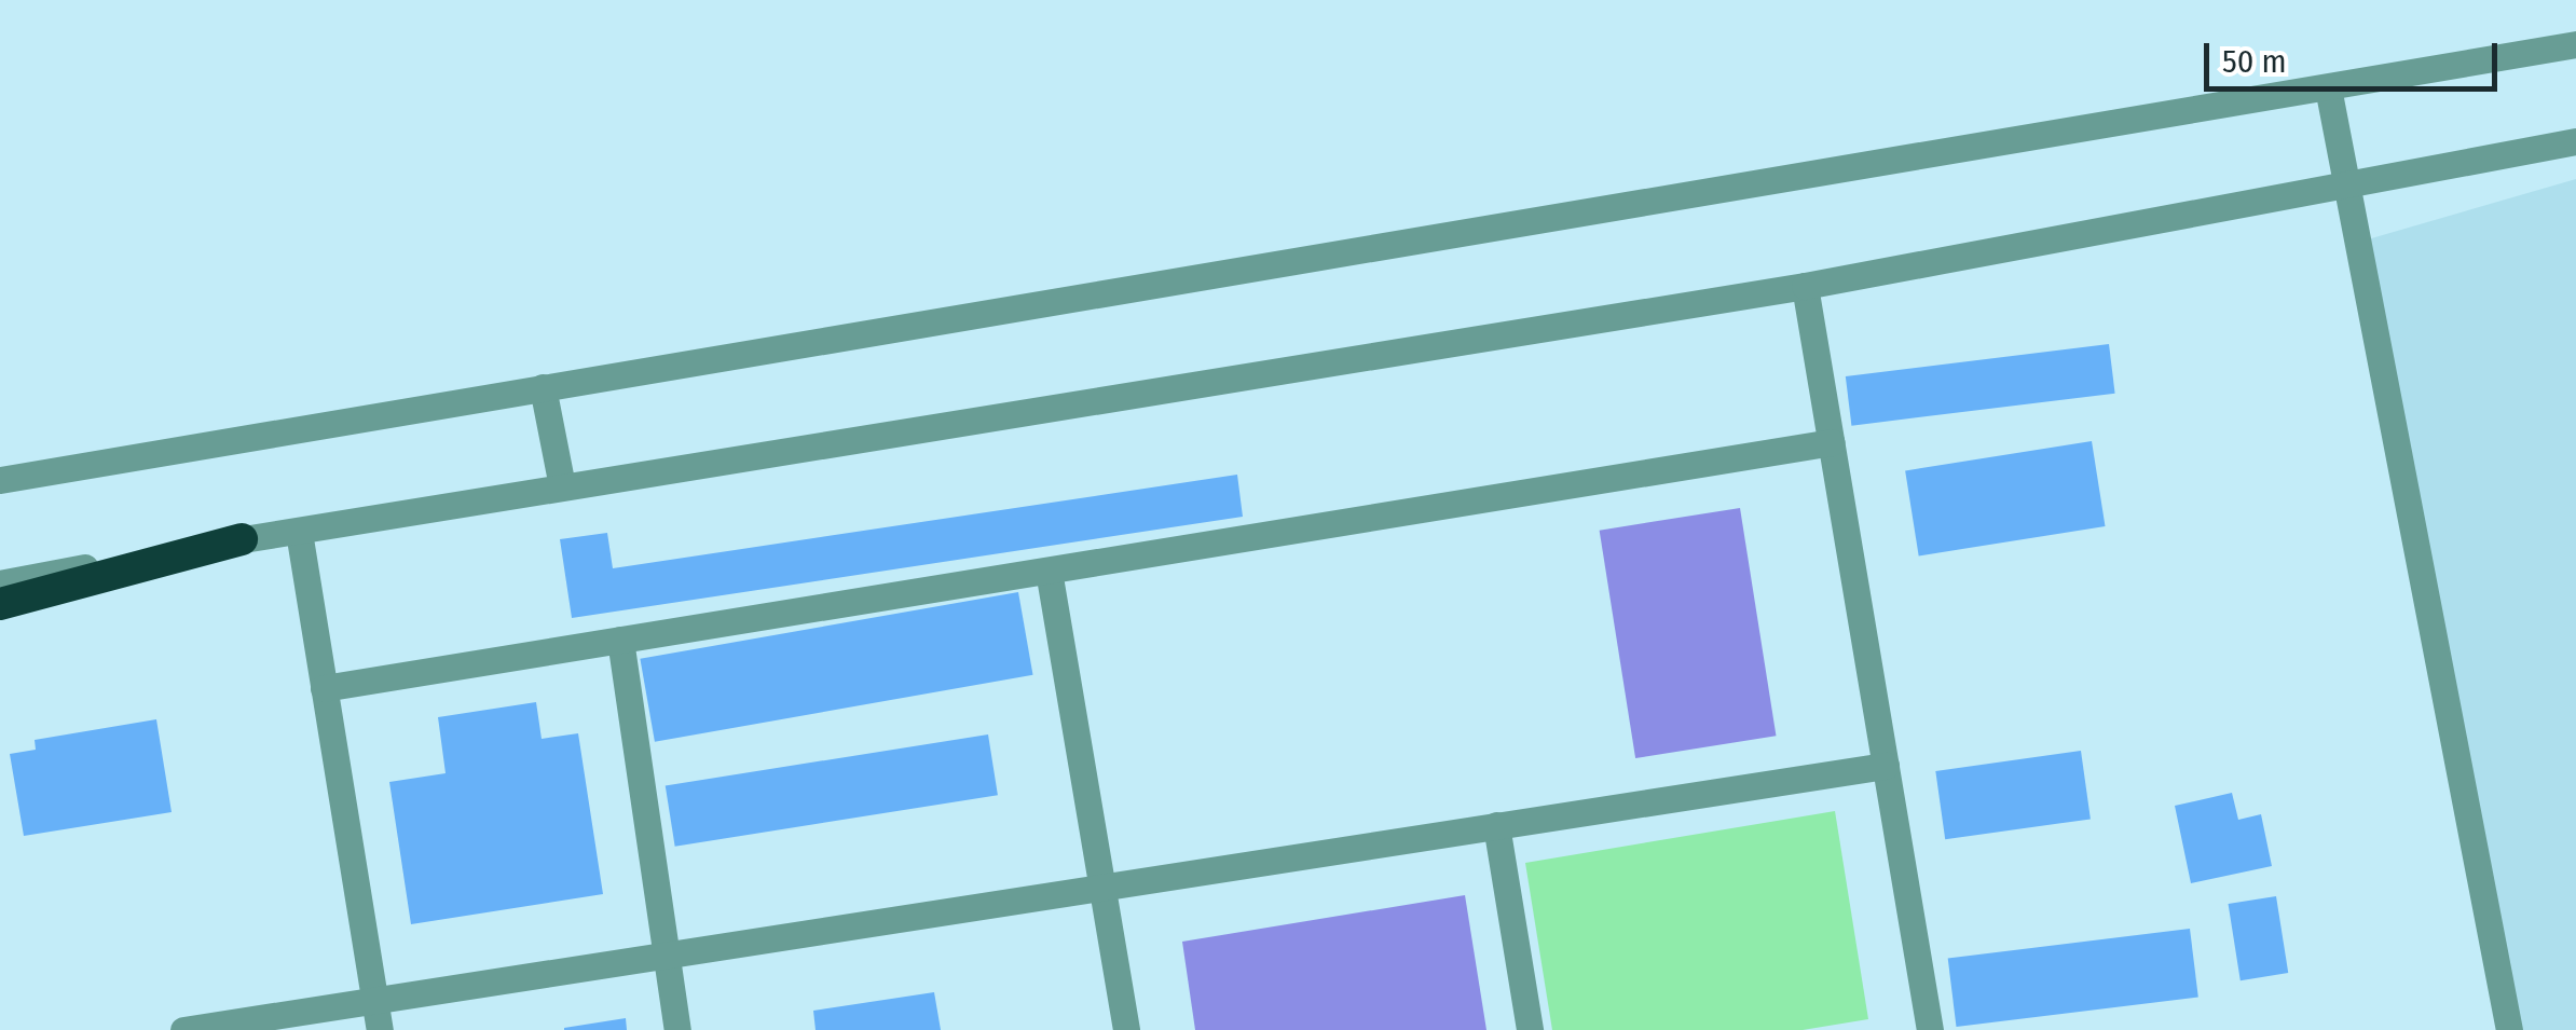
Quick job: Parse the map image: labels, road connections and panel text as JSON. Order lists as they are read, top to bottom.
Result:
{
  "scale_bar": "50 m"
}
